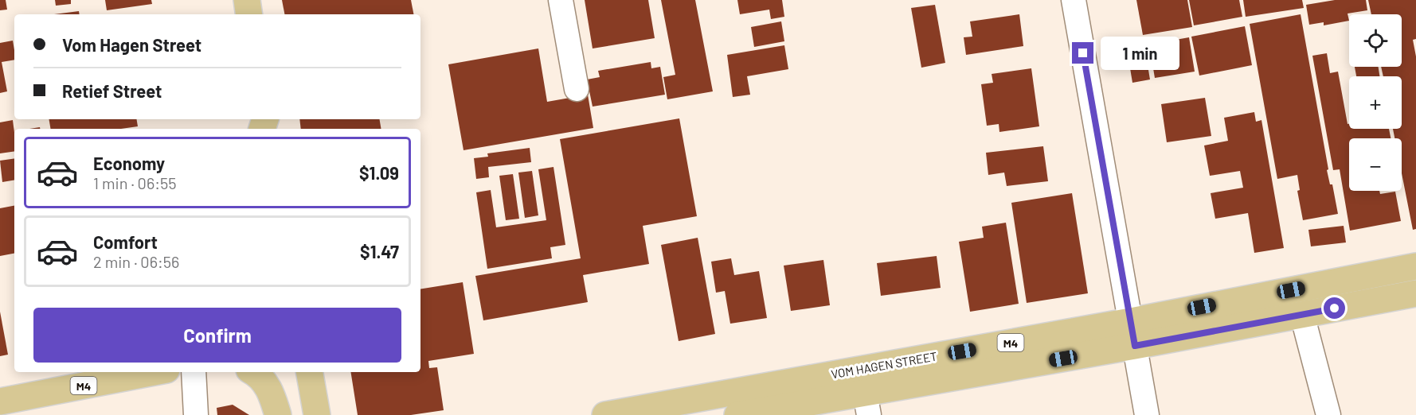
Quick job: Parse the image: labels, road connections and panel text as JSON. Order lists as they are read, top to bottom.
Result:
{
  "streets": {
    "main road": ["M4", "VOM HAGEN STREET"]
  },
  "page": {
    "map_buttons": ["+", "−"],
    "banner": ["Vom Hagen Street", "Retief Street"],
    "bubble": "1 min",
    "list": [
      {
        "name": "Economy",
        "note": "1 min · 06:55",
        "value": "$1.09"
      },
      {
        "name": "Comfort",
        "note": "2 min · 06:56",
        "value": "$1.47"
      }
    ],
    "buttons": "Confirm"
  }
}
